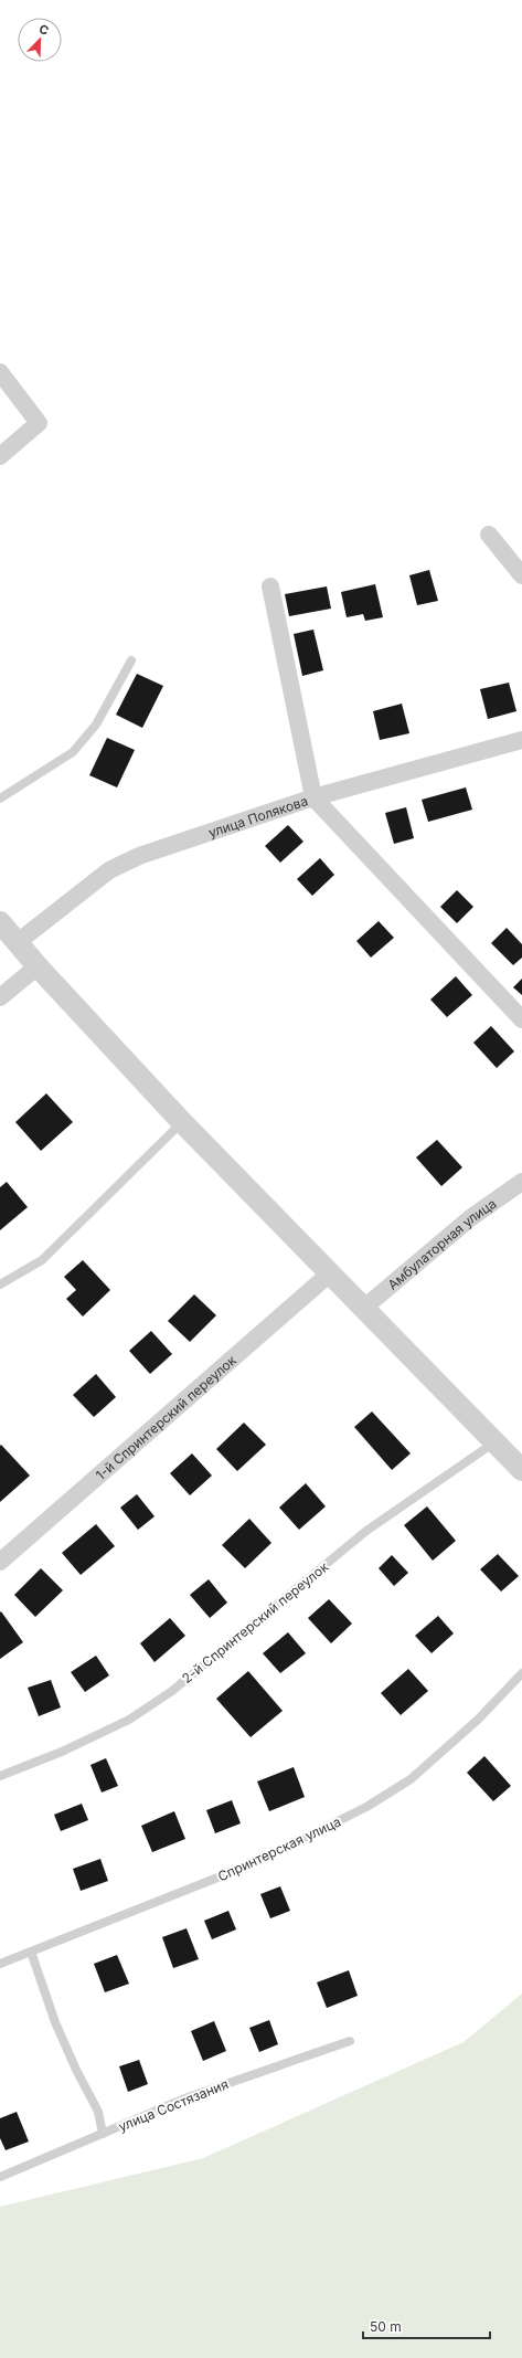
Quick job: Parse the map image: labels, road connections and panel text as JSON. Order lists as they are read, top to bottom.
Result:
{
  "streets": {
    "street": ["улица Полякова", "Амбулаторная улица", "1-й Спринтерский переулок"],
    "lane": ["2-й Спринтерский переулок", "Спринтерская улица", "улица Состязания"]
  },
  "scale_bar": "50 m",
  "north": "top right"
}
